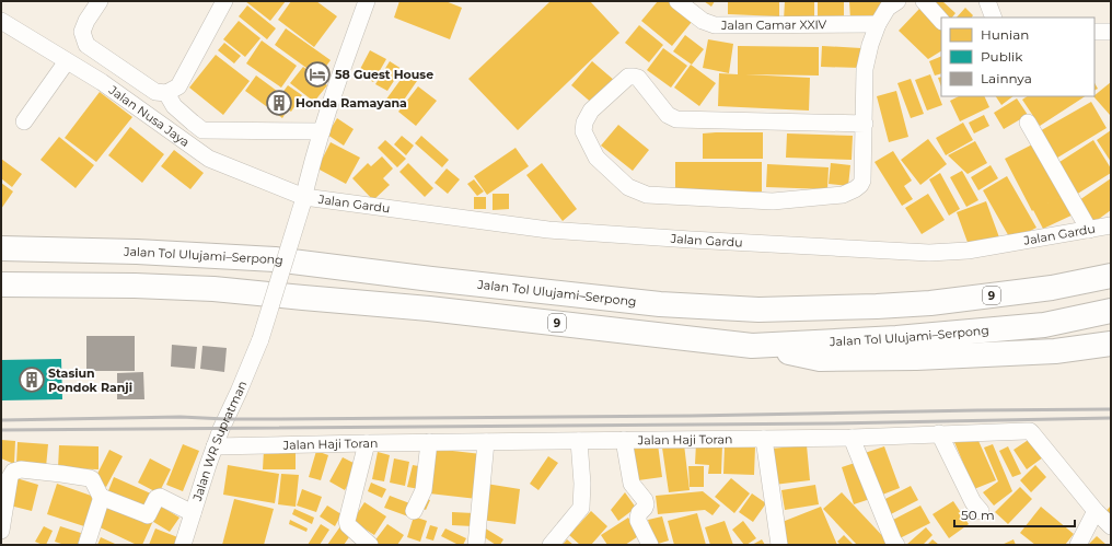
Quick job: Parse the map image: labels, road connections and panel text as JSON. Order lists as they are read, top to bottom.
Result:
{
  "streets": {
    "highway": ["Jalan Tol Ulujami–Serpong", "9"],
    "street": [
      "Jalan Camar XXIV",
      "Jalan Nusa Jaya",
      "Jalan Gardu",
      "Jalan Haji Toran",
      "Jalan WR Supratman"
    ]
  },
  "crossings": [
    ["Jalan Nusa Jaya", "Jalan Gardu"],
    ["Jalan Nusa Jaya", "Jalan WR Supratman"],
    ["Jalan Gardu", "Jalan WR Supratman"],
    ["Jalan Haji Toran", "Jalan WR Supratman"]
  ],
  "places": {
    "hotel": ["58 Guest House"],
    "building": ["Honda Ramayana", "Stasiun Pondok Ranji"]
  },
  "legend": ["Hunian", "Publik", "Lainnya"],
  "scale_bar": "50 m"
}
